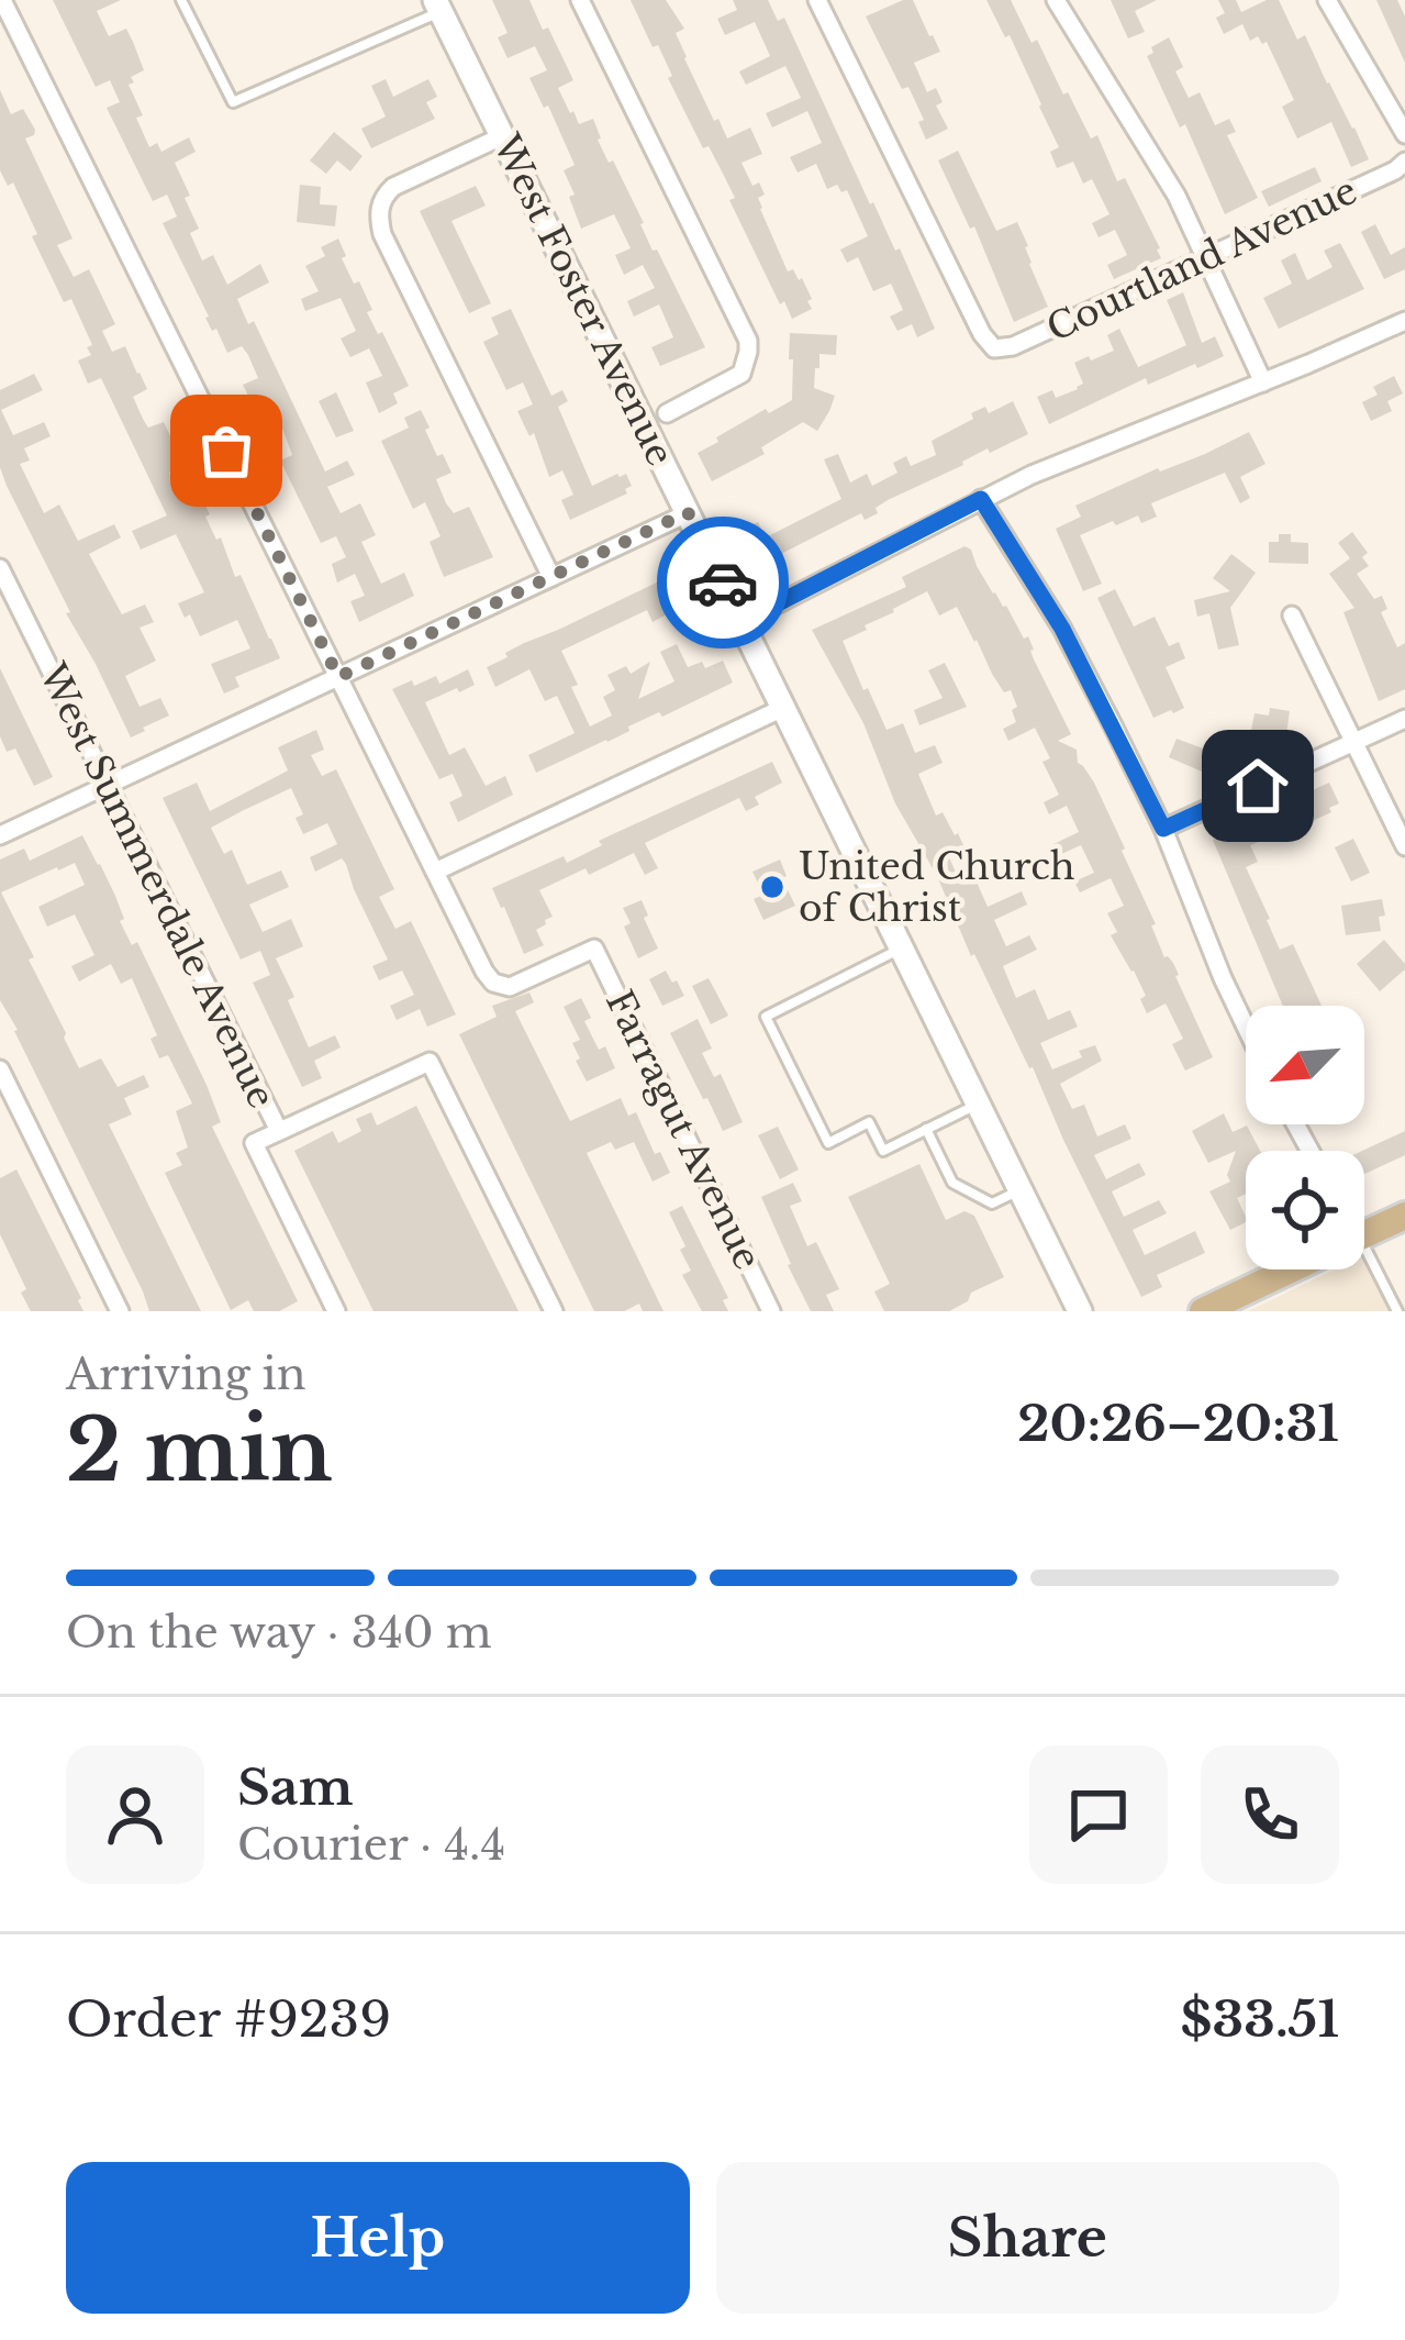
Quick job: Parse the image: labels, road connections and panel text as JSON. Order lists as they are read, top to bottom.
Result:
{
  "streets": {
    "street": [
      "Courtland Avenue",
      "West Foster Avenue",
      "West Summerdale Avenue",
      "Farragut Avenue"
    ]
  },
  "places": ["United Church of Christ"],
  "north": "bottom left",
  "page": {
    "heading": ["2 min", "Arriving in", "20:26–20:31"],
    "panel": [
      "Sam",
      "Courier · 4.4",
      "Order #9239",
      "$33.51"
    ],
    "bar": "On the way · 340 m",
    "buttons": ["Help", "Share"]
  }
}
